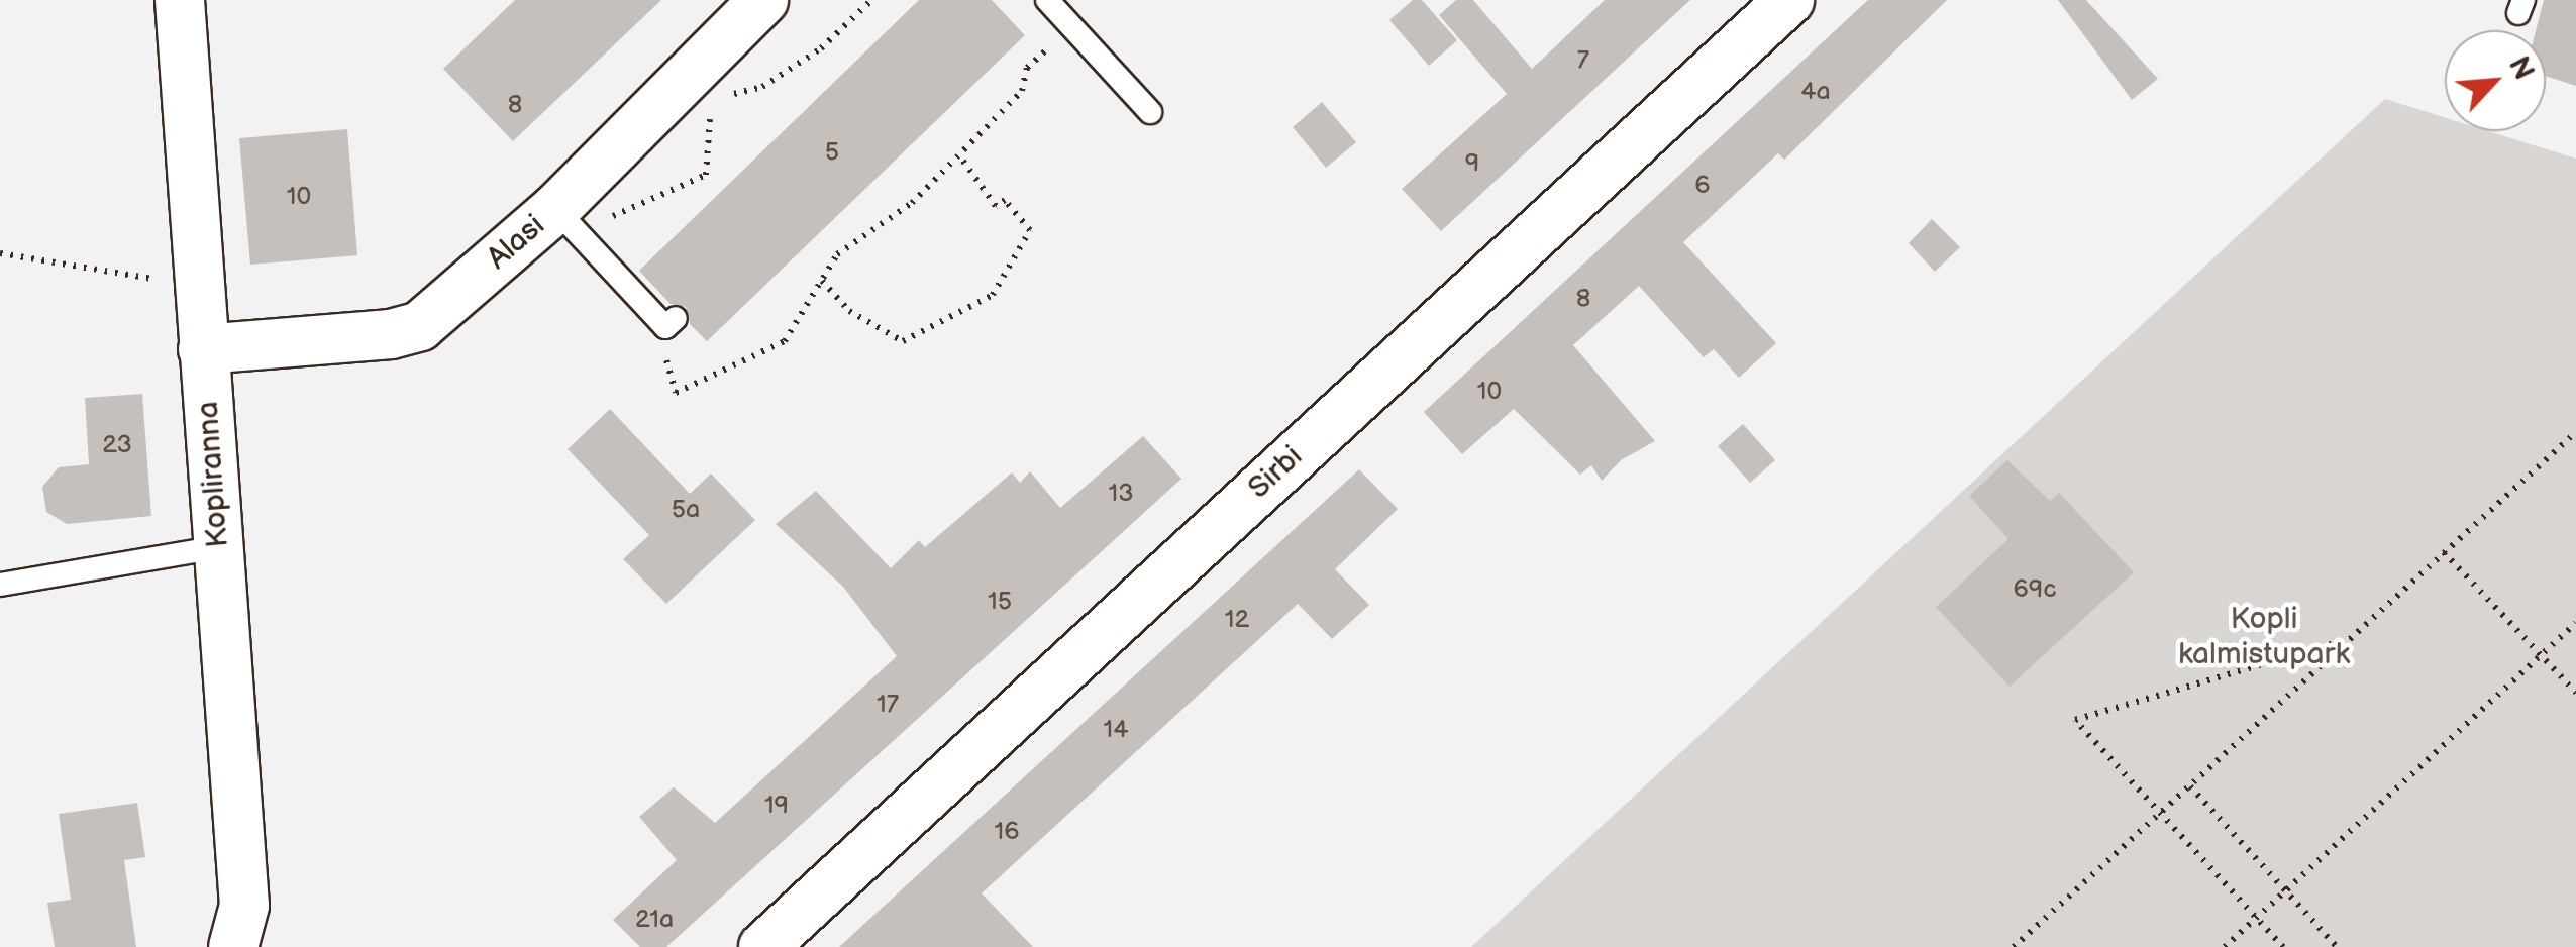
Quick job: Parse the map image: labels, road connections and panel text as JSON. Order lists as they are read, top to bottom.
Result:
{
  "streets": {
    "street": ["Alasi", "Sirbi", "Kopliranna"]
  },
  "crossings": [
    ["Alasi", "Kopliranna"]
  ],
  "parks": ["Kopli kalmistupark"],
  "house_numbers": [
    "7",
    "4a",
    "8",
    "5",
    "9",
    "6",
    "10",
    "8",
    "10",
    "23",
    "13",
    "5a",
    "69c",
    "15",
    "12",
    "17",
    "14",
    "19",
    "16",
    "21a"
  ],
  "north": "top right"
}
